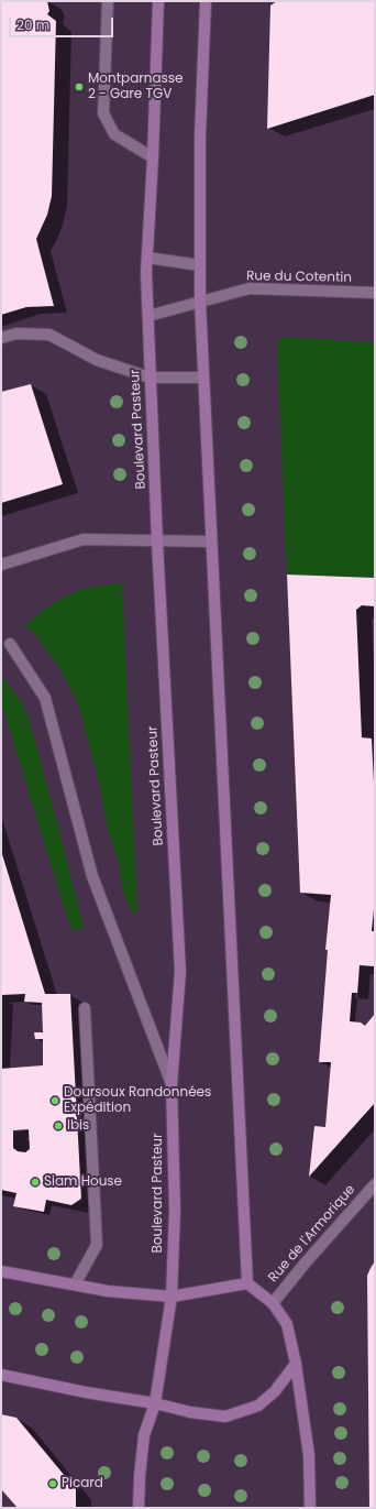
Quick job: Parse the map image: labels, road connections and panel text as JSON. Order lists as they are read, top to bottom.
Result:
{
  "streets": {
    "main road": ["Boulevard Pasteur"],
    "street": ["Rue du Cotentin", "Rue de l'Armorique"]
  },
  "crossings": [
    ["Rue du Cotentin", "Boulevard Pasteur"],
    ["Boulevard Pasteur", "Rue de l'Armorique"]
  ],
  "places": [
    "Montparnasse 2 - Gare TGV",
    "Doursoux Randonnées Expédition",
    "Ibis",
    "Siam House",
    "Picard"
  ],
  "scale_bar": "20 m"
}
